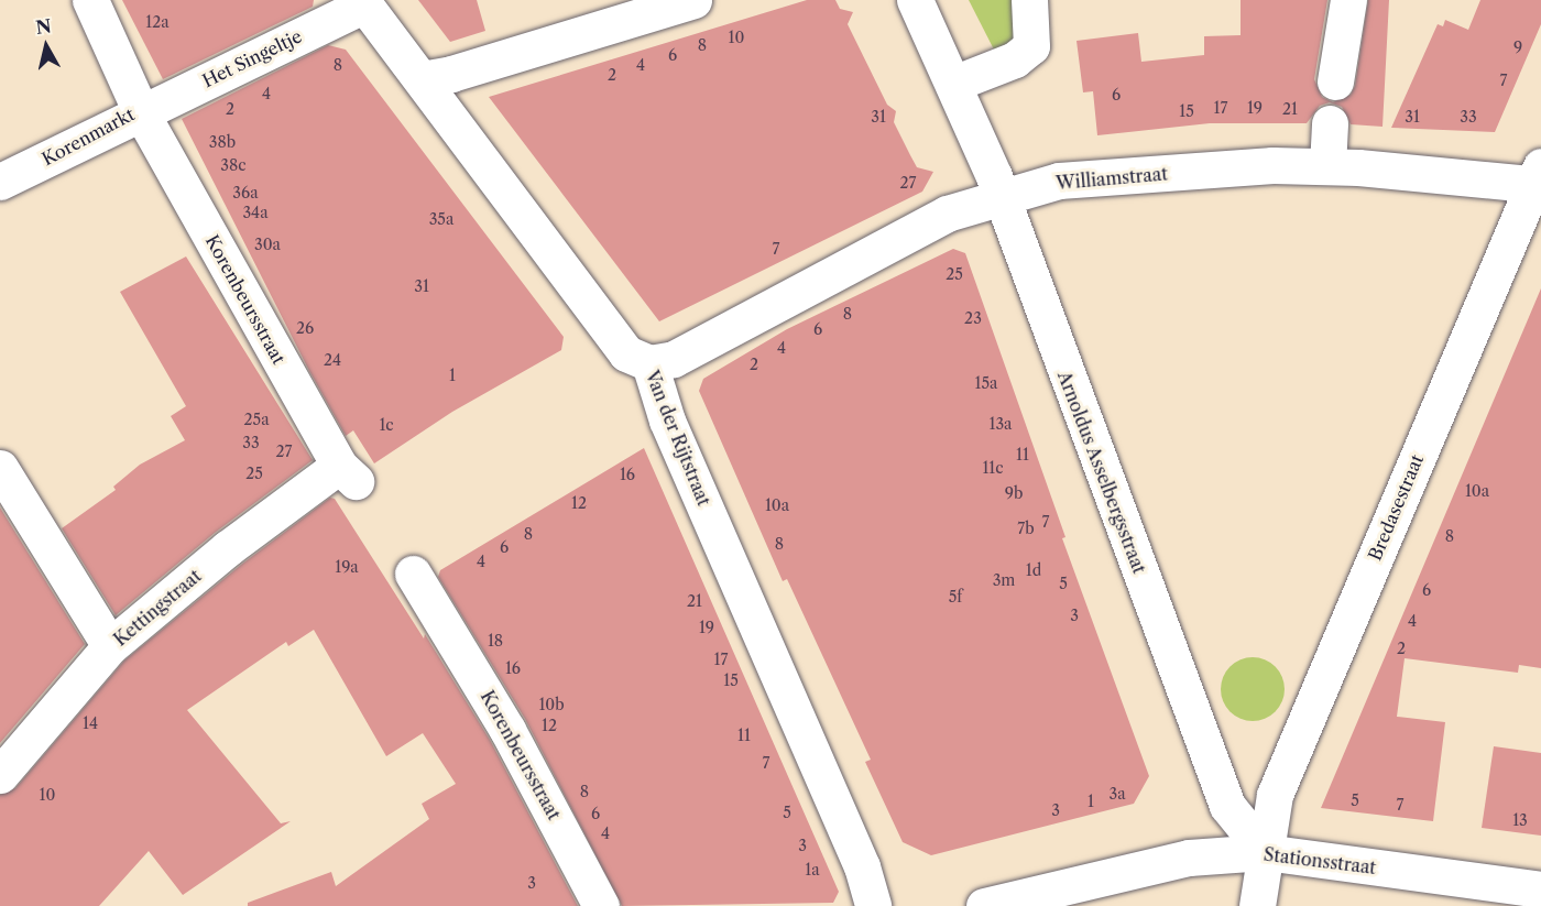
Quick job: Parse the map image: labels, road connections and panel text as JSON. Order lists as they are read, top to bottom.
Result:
{
  "streets": {
    "street": [
      "Het Singeltje",
      "Korenmarkt",
      "Williamstraat",
      "Korenbeursstraat",
      "Van der Rijtstraat",
      "Arnoldus Asselbergsstraat",
      "Bredasestraat",
      "Kettingstraat",
      "Stationsstraat"
    ]
  },
  "crossings": [
    ["Het Singeltje", "Korenmarkt"],
    ["Het Singeltje", "Korenbeursstraat"],
    ["Het Singeltje", "Van der Rijtstraat"],
    ["Korenmarkt", "Korenbeursstraat"],
    ["Williamstraat", "Van der Rijtstraat"],
    ["Williamstraat", "Arnoldus Asselbergsstraat"],
    ["Williamstraat", "Bredasestraat"],
    ["Korenbeursstraat", "Kettingstraat"],
    ["Arnoldus Asselbergsstraat", "Bredasestraat"],
    ["Arnoldus Asselbergsstraat", "Stationsstraat"],
    ["Bredasestraat", "Stationsstraat"]
  ],
  "house_numbers": [
    "12a",
    "10",
    "8",
    "9",
    "6",
    "8",
    "4",
    "2",
    "7",
    "4",
    "6",
    "17",
    "19",
    "2",
    "21",
    "15",
    "31",
    "31",
    "33",
    "38b",
    "38c",
    "27",
    "36a",
    "34a",
    "35a",
    "30a",
    "7",
    "25",
    "31",
    "8",
    "23",
    "26",
    "6",
    "4",
    "24",
    "2",
    "1",
    "15a",
    "25a",
    "13a",
    "1c",
    "33",
    "27",
    "11",
    "11c",
    "25",
    "16",
    "10a",
    "9b",
    "12",
    "10a",
    "7",
    "7b",
    "8",
    "8",
    "8",
    "6",
    "4",
    "19a",
    "1d",
    "3m",
    "5",
    "6",
    "5f",
    "21",
    "3",
    "4",
    "19",
    "18",
    "2",
    "17",
    "16",
    "15",
    "10b",
    "14",
    "12",
    "11",
    "7",
    "8",
    "3a",
    "10",
    "5",
    "1",
    "7",
    "3",
    "5",
    "6",
    "13",
    "4",
    "3",
    "1a",
    "3"
  ],
  "north": "top"
}
